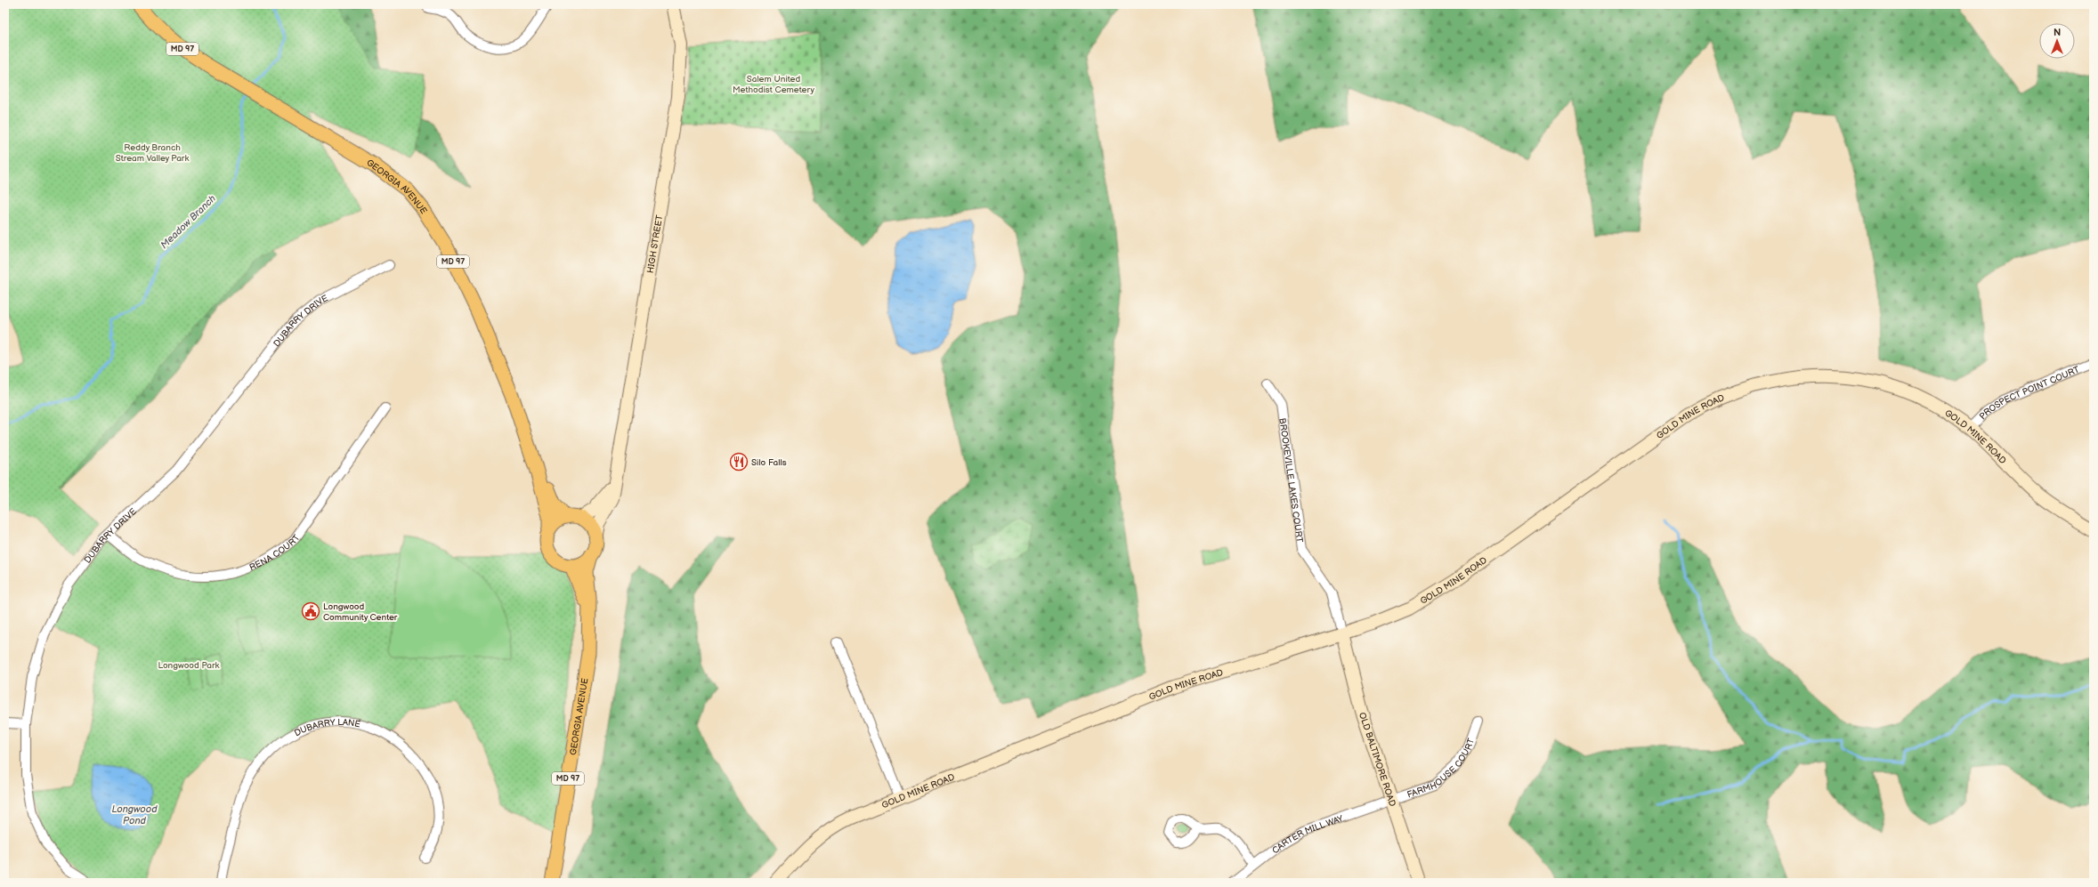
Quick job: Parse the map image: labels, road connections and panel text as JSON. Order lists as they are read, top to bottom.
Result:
{
  "streets": {
    "main road": ["MD 97", "GEORGIA AVENUE"],
    "street": [
      "HIGH STREET",
      "DUBARRY DRIVE",
      "PROSPECT POINT COURT",
      "GOLD MINE ROAD",
      "BROOKEVILLE LAKES COURT",
      "RENA COURT",
      "DUBARRY LANE",
      "OLD BALTIMORE ROAD",
      "FARMHOUSE COURT",
      "CARTER MILL WAY"
    ]
  },
  "crossings": [
    ["MD 97", "GEORGIA AVENUE"],
    ["MD 97", "HIGH STREET"],
    ["GEORGIA AVENUE", "HIGH STREET"],
    ["DUBARRY DRIVE", "RENA COURT"],
    ["PROSPECT POINT COURT", "GOLD MINE ROAD"],
    ["GOLD MINE ROAD", "BROOKEVILLE LAKES COURT"],
    ["GOLD MINE ROAD", "OLD BALTIMORE ROAD"],
    ["BROOKEVILLE LAKES COURT", "OLD BALTIMORE ROAD"],
    ["OLD BALTIMORE ROAD", "FARMHOUSE COURT"],
    ["OLD BALTIMORE ROAD", "CARTER MILL WAY"],
    ["FARMHOUSE COURT", "CARTER MILL WAY"]
  ],
  "water": ["Meadow Branch", "Longwood Pond"],
  "parks": ["Salem United Methodist Cemetery", "Reddy Branch Stream Valley Park", "Longwood Park"],
  "places": {
    "restaurant": ["Silo Falls"],
    "public building": ["Longwood Community Center"]
  },
  "north": "top"
}
